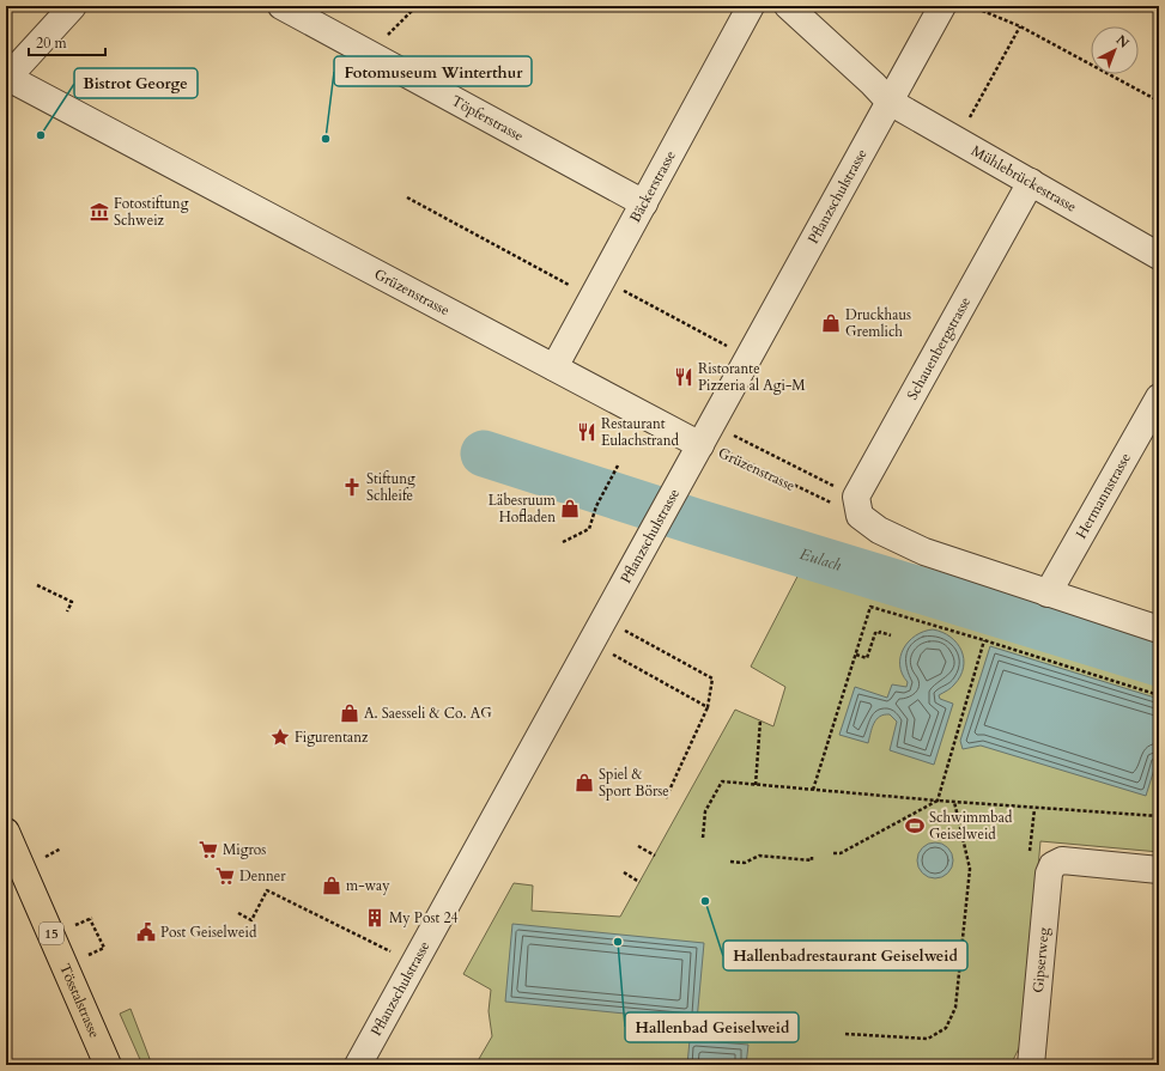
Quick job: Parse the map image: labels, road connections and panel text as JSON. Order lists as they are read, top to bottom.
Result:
{
  "streets": {
    "main road": ["15", "Tösstalstrasse"],
    "street": [
      "Töpferstrasse",
      "Mühlebrückestrasse",
      "Bäckerstrasse",
      "Pflanzschulstrasse",
      "Grüzenstrasse",
      "Schauenbergstrasse",
      "Hermannstrasse",
      "Gipserweg"
    ]
  },
  "crossings": [
    ["Töpferstrasse", "Bäckerstrasse"],
    ["Mühlebrückestrasse", "Pflanzschulstrasse"],
    ["Mühlebrückestrasse", "Schauenbergstrasse"],
    ["Bäckerstrasse", "Grüzenstrasse"],
    ["Pflanzschulstrasse", "Grüzenstrasse"]
  ],
  "water": ["Eulach"],
  "places": {
    "other": [
      "Bistrot George",
      "Fotomuseum Winterthur",
      "Hallenbadrestaurant Geiselweid",
      "Hallenbad Geiselweid"
    ],
    "museum": ["Fotostiftung Schweiz"],
    "shop": [
      "Druckhaus Gremlich",
      "Läbesruum Hofladen",
      "A. Saesseli & Co. AG",
      "Spiel & Sport Börse",
      "m-way"
    ],
    "restaurant": ["Ristorante Pizzeria al Agi-M", "Restaurant Eulachstrand"],
    "church": ["Stiftung Schleife"],
    "place": ["Figurentanz"],
    "sports": ["Schwimmbad Geiselweid"],
    "supermarket": ["Migros", "Denner"],
    "building": ["My Post 24"],
    "public building": ["Post Geiselweid"]
  },
  "scale_bar": "20 m",
  "north": "top right"
}
